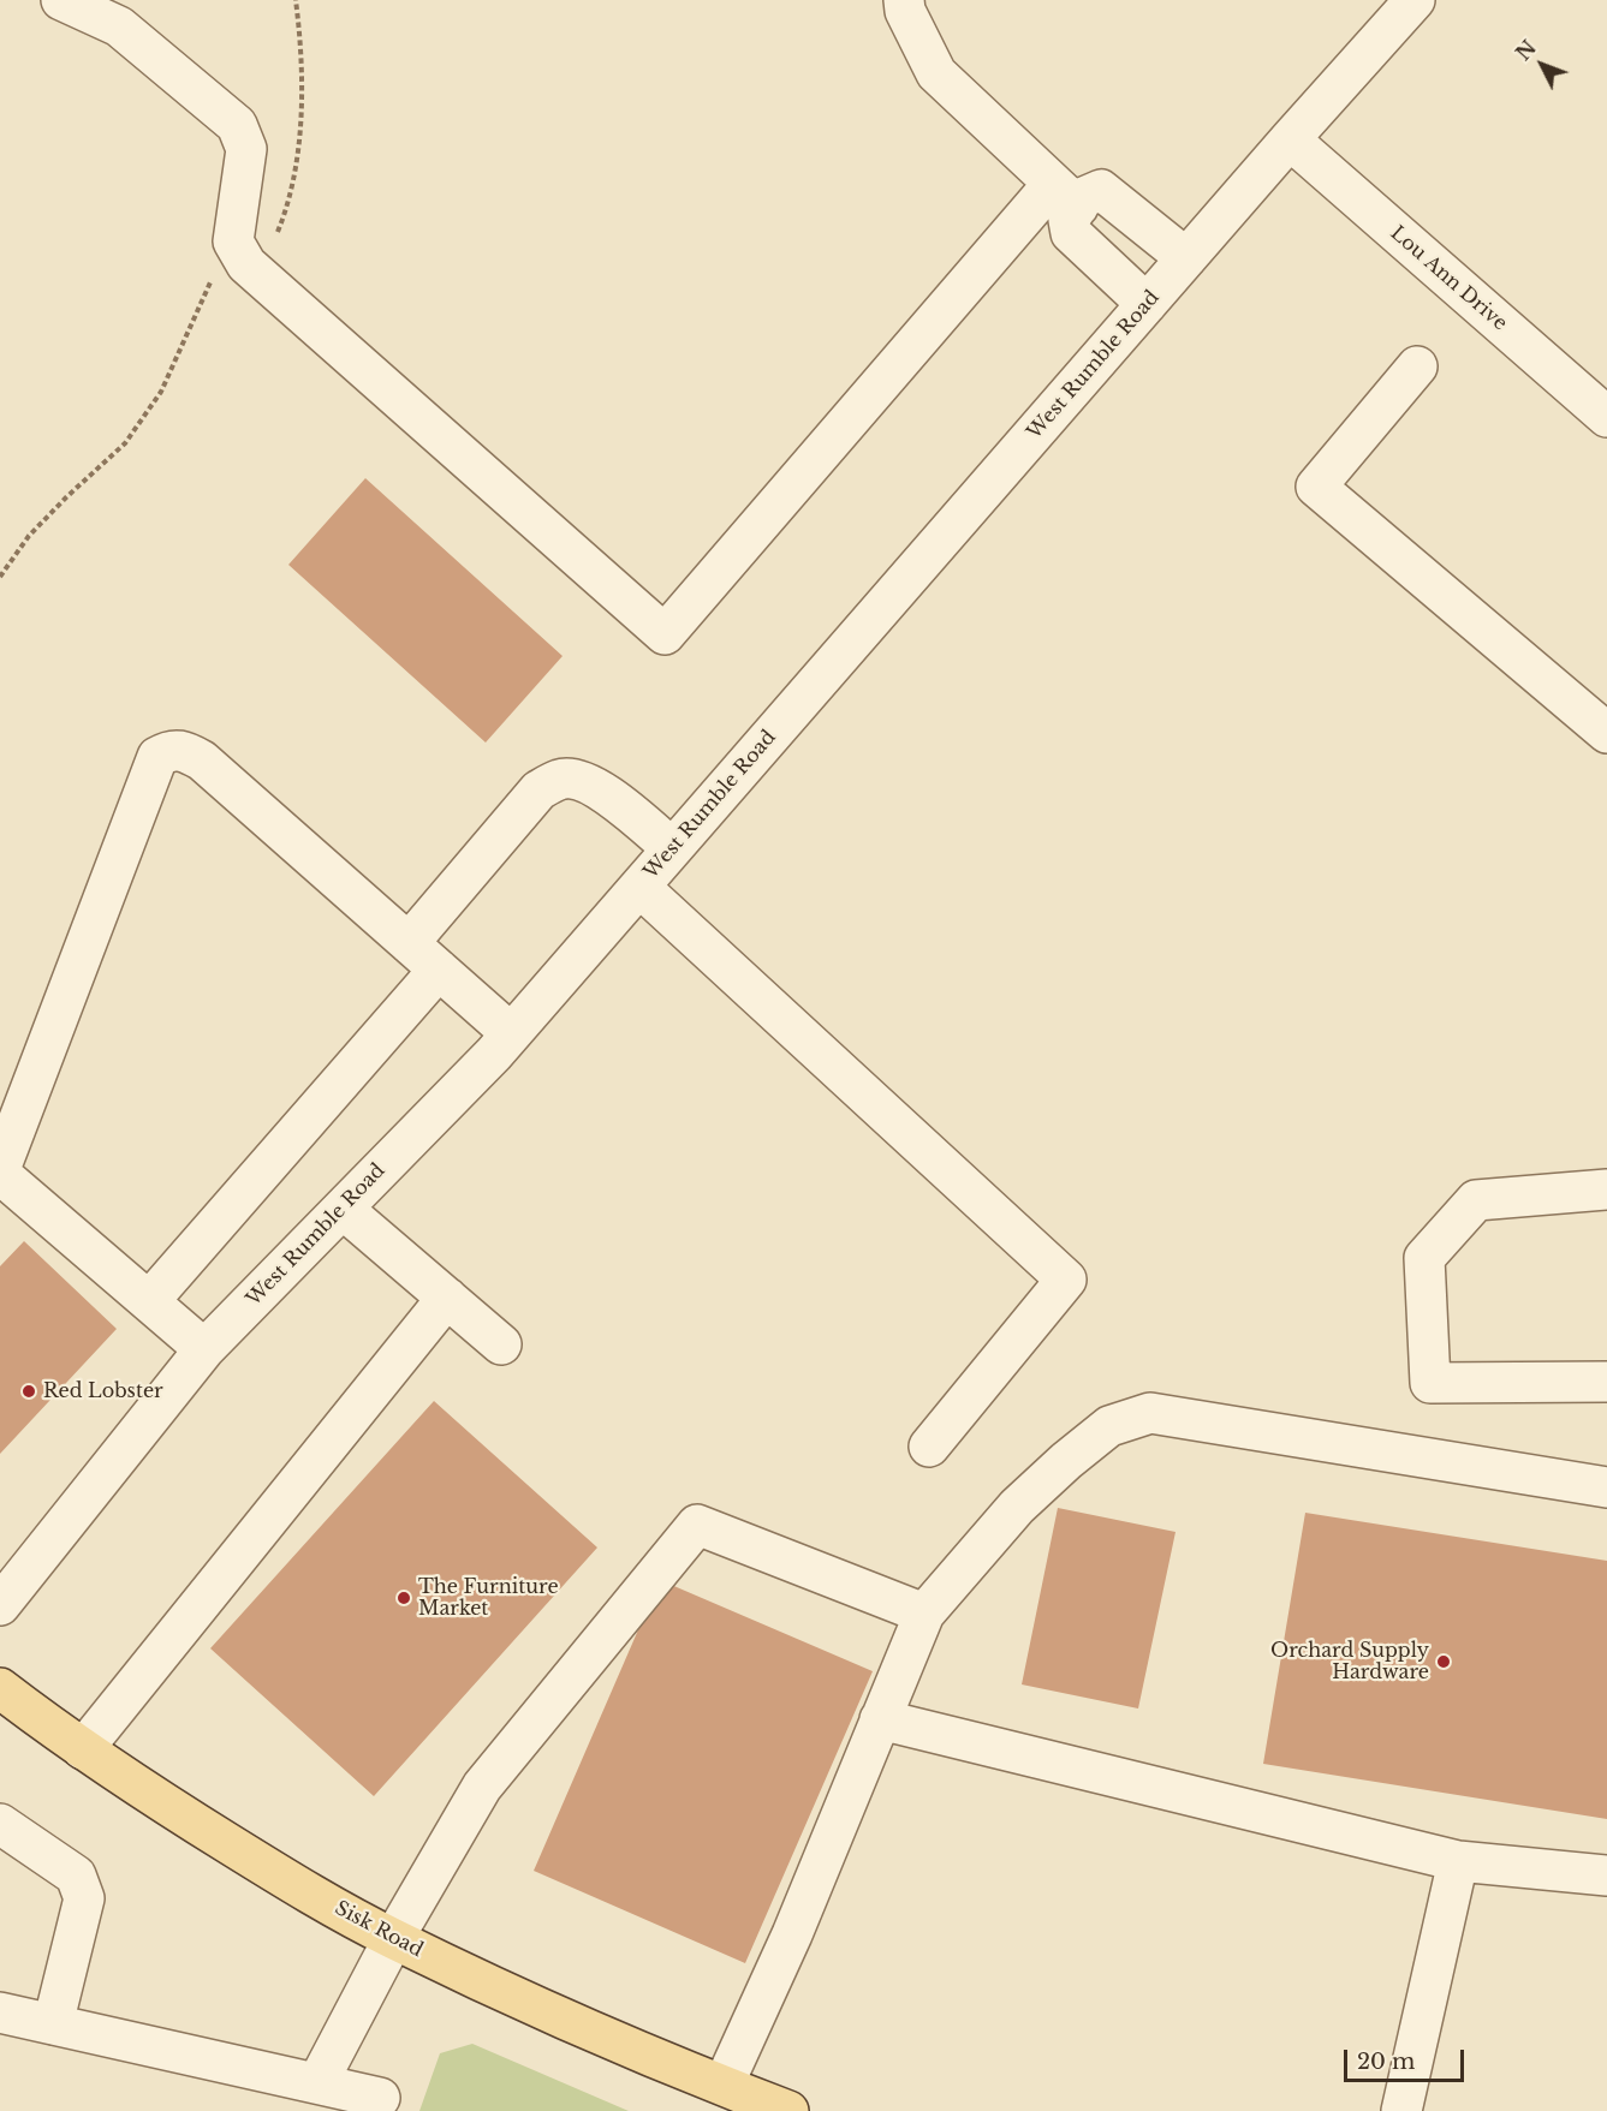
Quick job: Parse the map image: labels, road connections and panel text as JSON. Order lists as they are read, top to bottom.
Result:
{
  "streets": {
    "main road": ["Sisk Road"],
    "street": ["Lou Ann Drive", "West Rumble Road"]
  },
  "crossings": [
    ["Lou Ann Drive", "West Rumble Road"]
  ],
  "places": ["Red Lobster", "The Furniture Market", "Orchard Supply Hardware"],
  "scale_bar": "20 m",
  "north": "top left"
}
